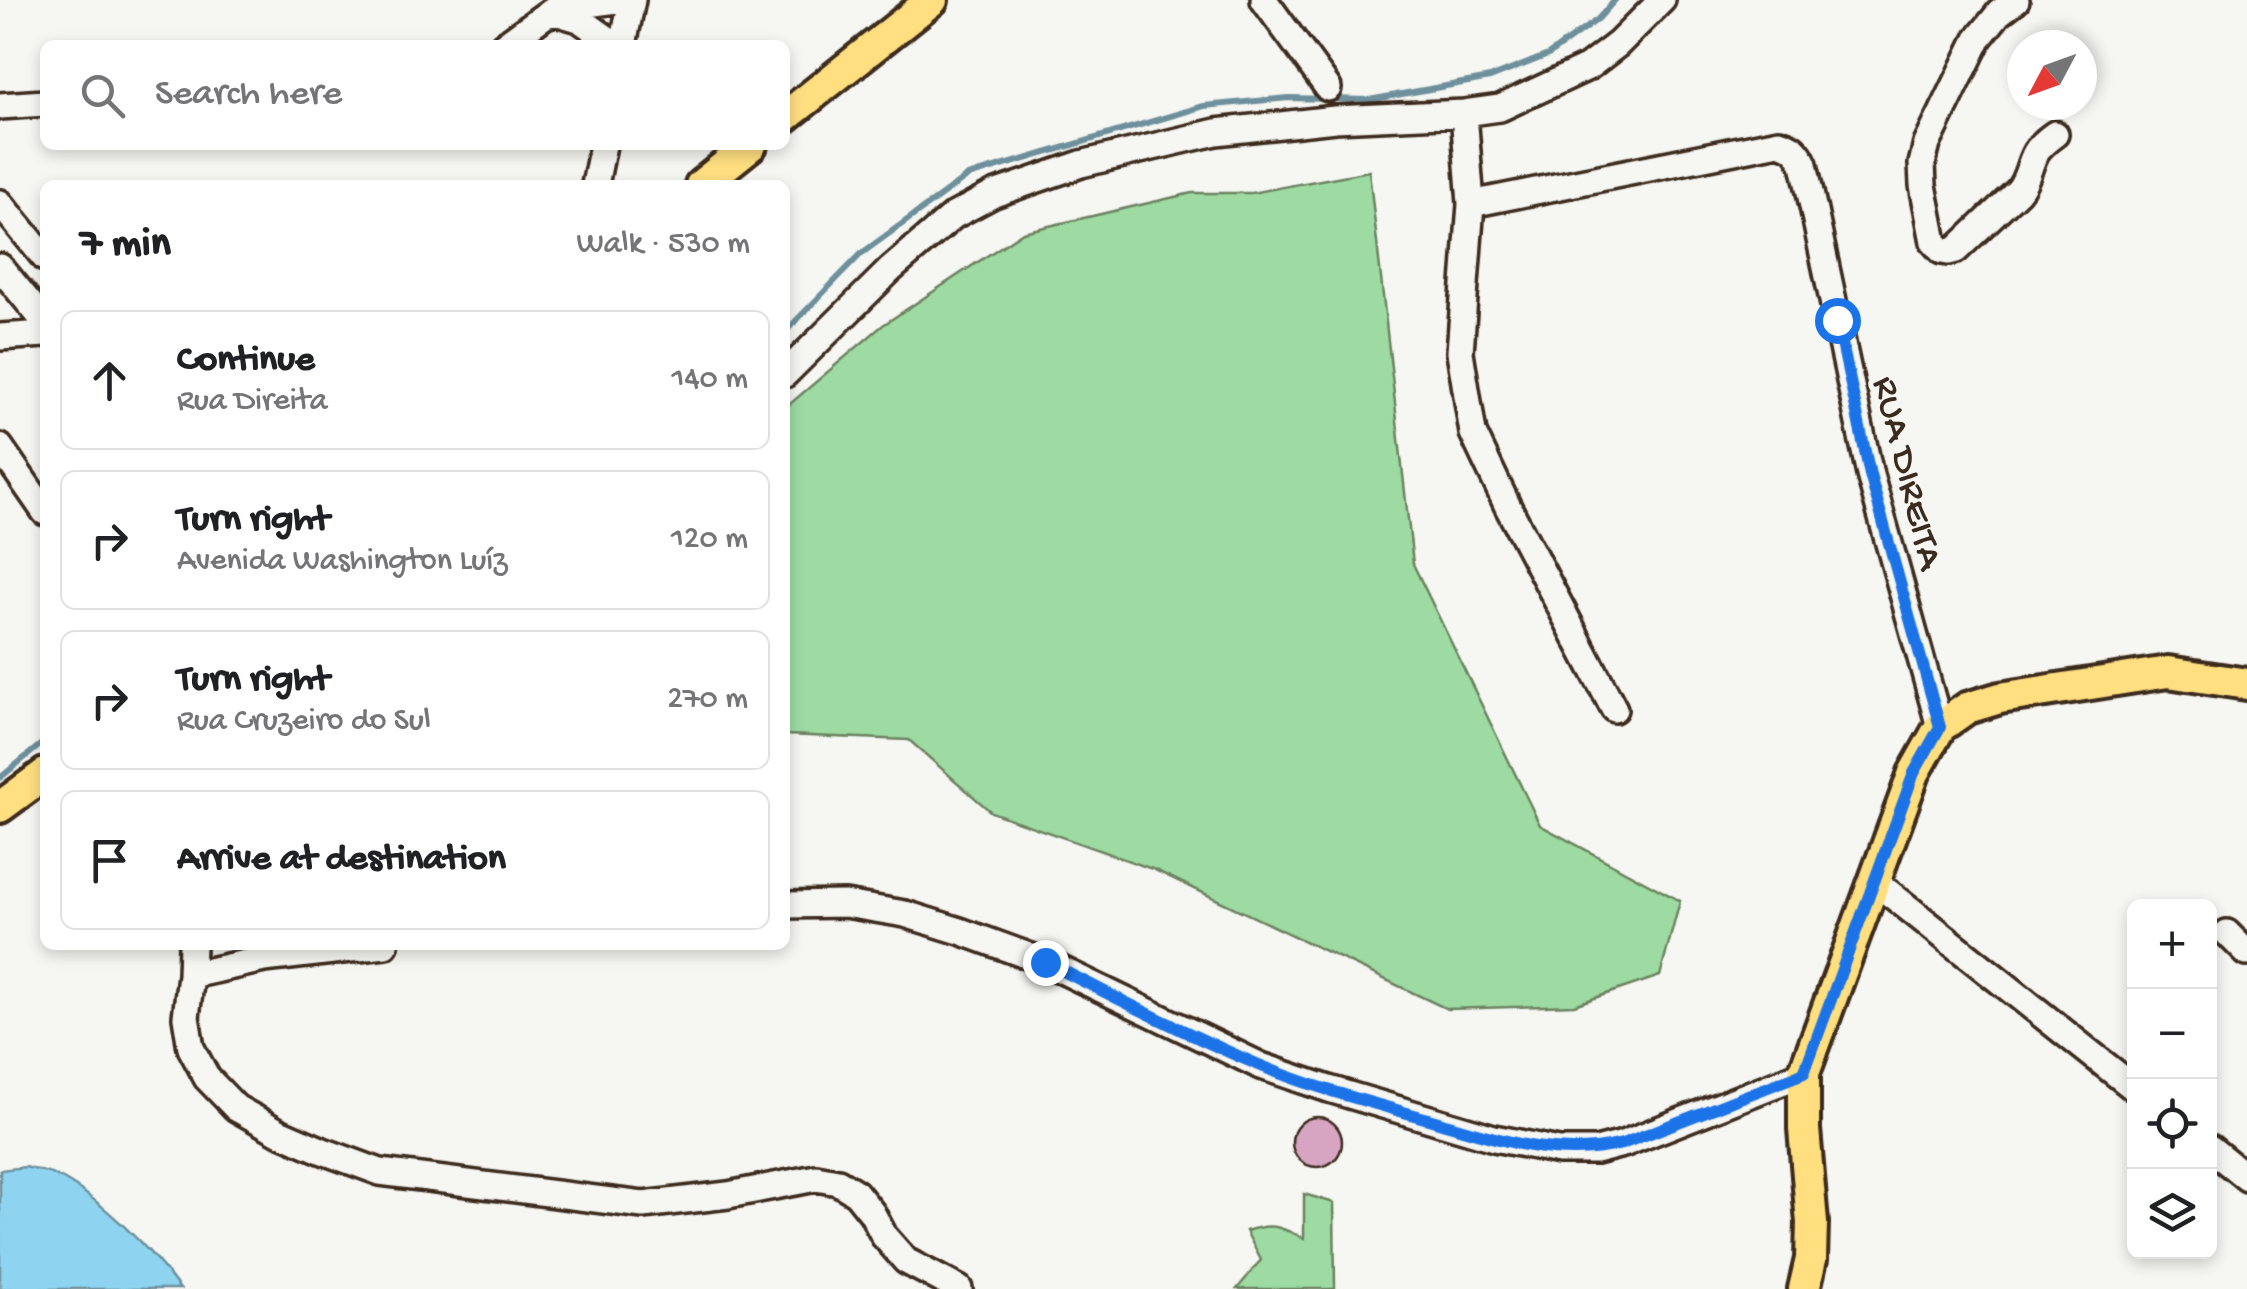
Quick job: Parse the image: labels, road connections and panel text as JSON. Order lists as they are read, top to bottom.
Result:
{
  "streets": {
    "street": ["RUA DIREITA"]
  },
  "north": "bottom left",
  "page": {
    "search": "Search here",
    "heading": ["7 min", "Walk · 530 m"],
    "list": [
      ["Continue", "Rua Direita", "140 m"],
      ["Turn right", "Avenida Washington Luíz", "120 m"],
      ["Turn right", "Rua Cruzeiro do Sul", "270 m"],
      "Arrive at destination"
    ],
    "map_buttons": ["+", "−"]
  }
}
